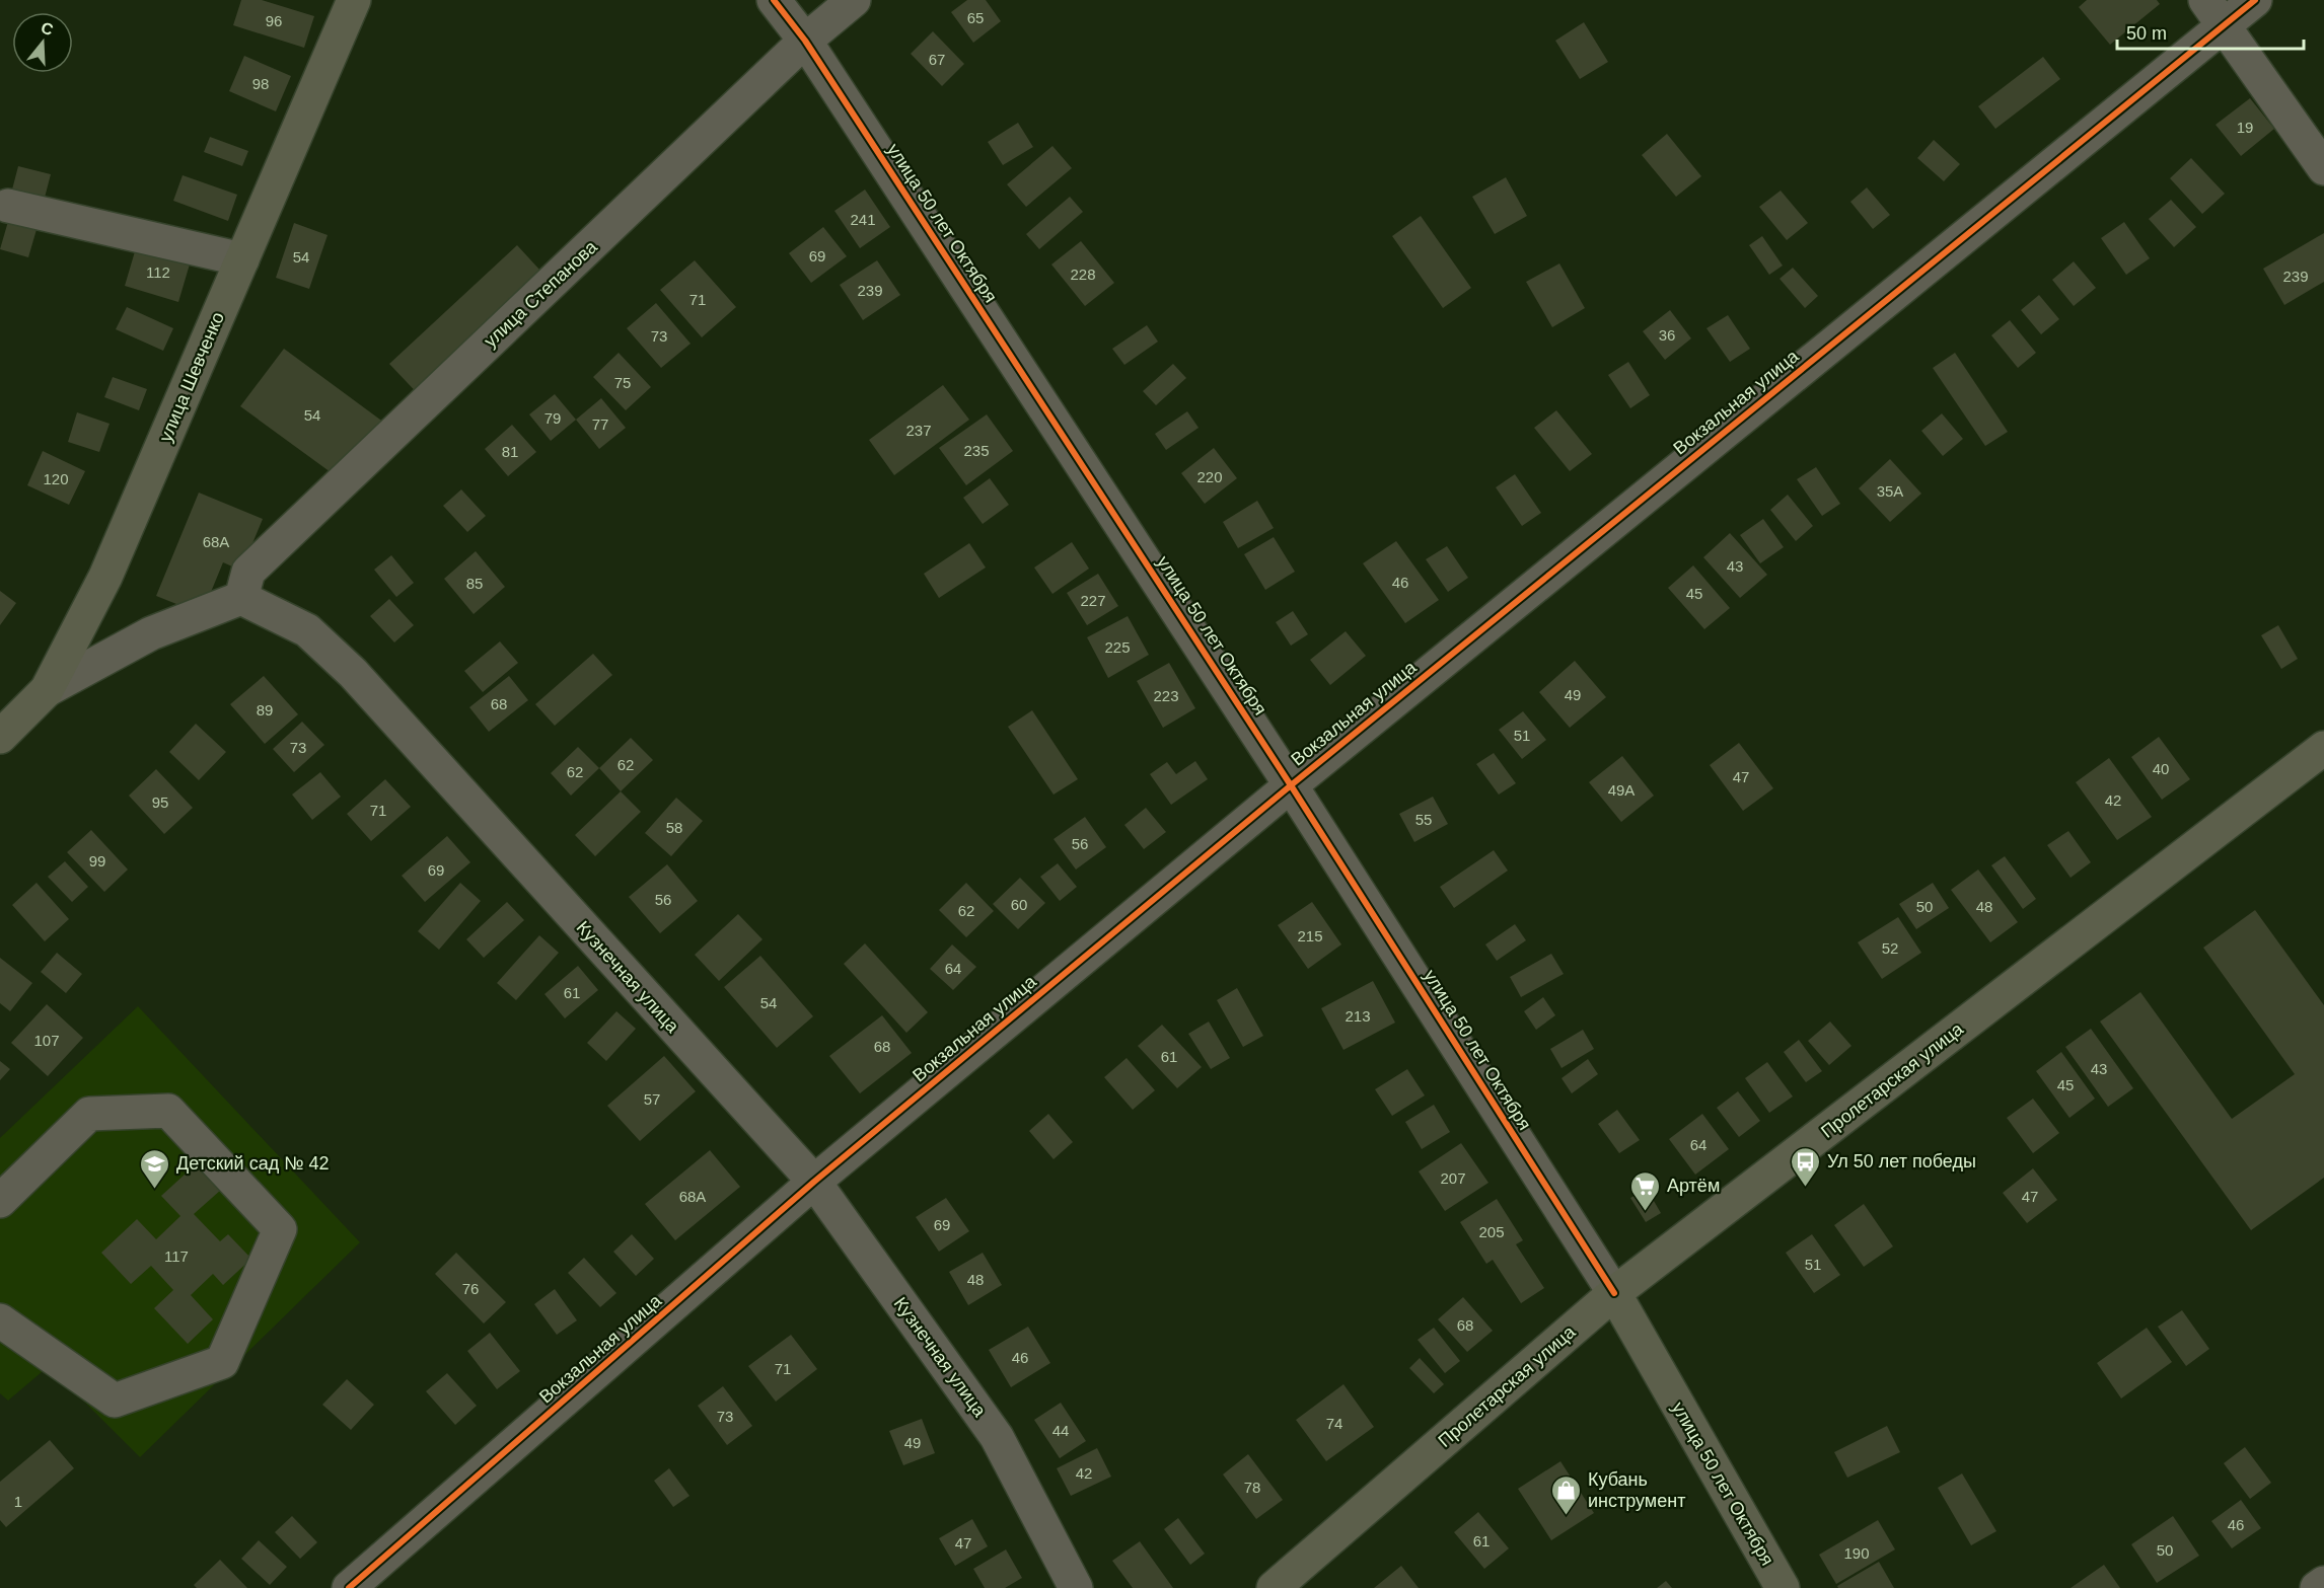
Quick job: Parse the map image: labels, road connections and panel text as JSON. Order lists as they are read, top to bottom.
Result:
{
  "streets": {
    "main road": ["улица 50 лет Октября", "улица Шевченко", "Пролетарская улица"],
    "street": ["улица Степанова", "Вокзальная улица", "Кузнечная улица"]
  },
  "crossings": [
    ["улица 50 лет Октября", "улица Степанова"],
    ["улица 50 лет Октября", "Вокзальная улица"],
    ["улица 50 лет Октября", "Пролетарская улица"],
    ["улица Степанова", "Кузнечная улица"],
    ["Вокзальная улица", "Кузнечная улица"]
  ],
  "places": {
    "bus stop": ["Ул 50 лет победы"],
    "school or university": ["Детский сад № 42"],
    "supermarket": ["Артём"],
    "shop": ["Кубань инструмент"]
  },
  "house_numbers": [
    "65",
    "96",
    "67",
    "98",
    "19",
    "241",
    "69",
    "54",
    "112",
    "228",
    "239",
    "239",
    "71",
    "36",
    "73",
    "75",
    "54",
    "79",
    "77",
    "237",
    "235",
    "81",
    "220",
    "120",
    "35А",
    "68А",
    "43",
    "46",
    "85",
    "45",
    "227",
    "225",
    "49",
    "223",
    "68",
    "89",
    "51",
    "73",
    "62",
    "40",
    "62",
    "47",
    "49А",
    "42",
    "95",
    "71",
    "55",
    "58",
    "56",
    "99",
    "69",
    "56",
    "60",
    "50",
    "48",
    "62",
    "215",
    "52",
    "64",
    "61",
    "54",
    "213",
    "107",
    "68",
    "61",
    "43",
    "45",
    "57",
    "64",
    "207",
    "68А",
    "47",
    "69",
    "205",
    "117",
    "51",
    "48",
    "76",
    "68",
    "46",
    "71",
    "73",
    "74",
    "44",
    "49",
    "42",
    "78",
    "1",
    "46",
    "61",
    "47",
    "50",
    "190"
  ],
  "scale_bar": "50 m",
  "north": "top"
}
